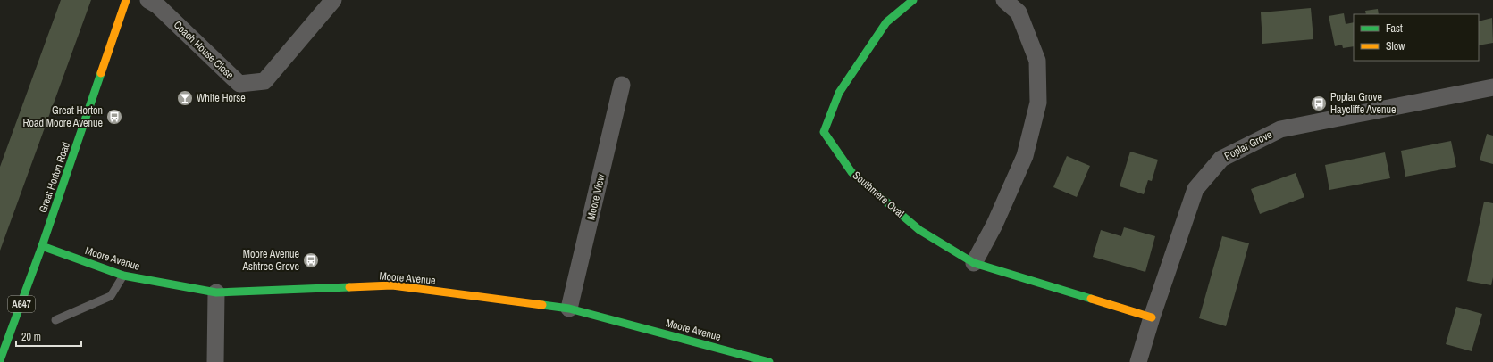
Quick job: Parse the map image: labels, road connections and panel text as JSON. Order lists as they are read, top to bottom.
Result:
{
  "streets": {
    "street": [
      "Coach House Close",
      "Poplar Grove",
      "Great Horton Road",
      "Southmere Oval",
      "Moore View",
      "Moore Avenue",
      "A647"
    ]
  },
  "crossings": [
    ["Poplar Grove", "Southmere Oval"],
    ["Great Horton Road", "Moore Avenue"],
    ["Moore View", "Moore Avenue"]
  ],
  "places": {
    "bar": ["White Horse"],
    "bus stop": ["Poplar Grove Haycliffe Avenue", "Great Horton Road Moore Avenue", "Moore Avenue Ashtree Grove"]
  },
  "legend": ["Fast", "Slow"],
  "scale_bar": "20 m"
}
